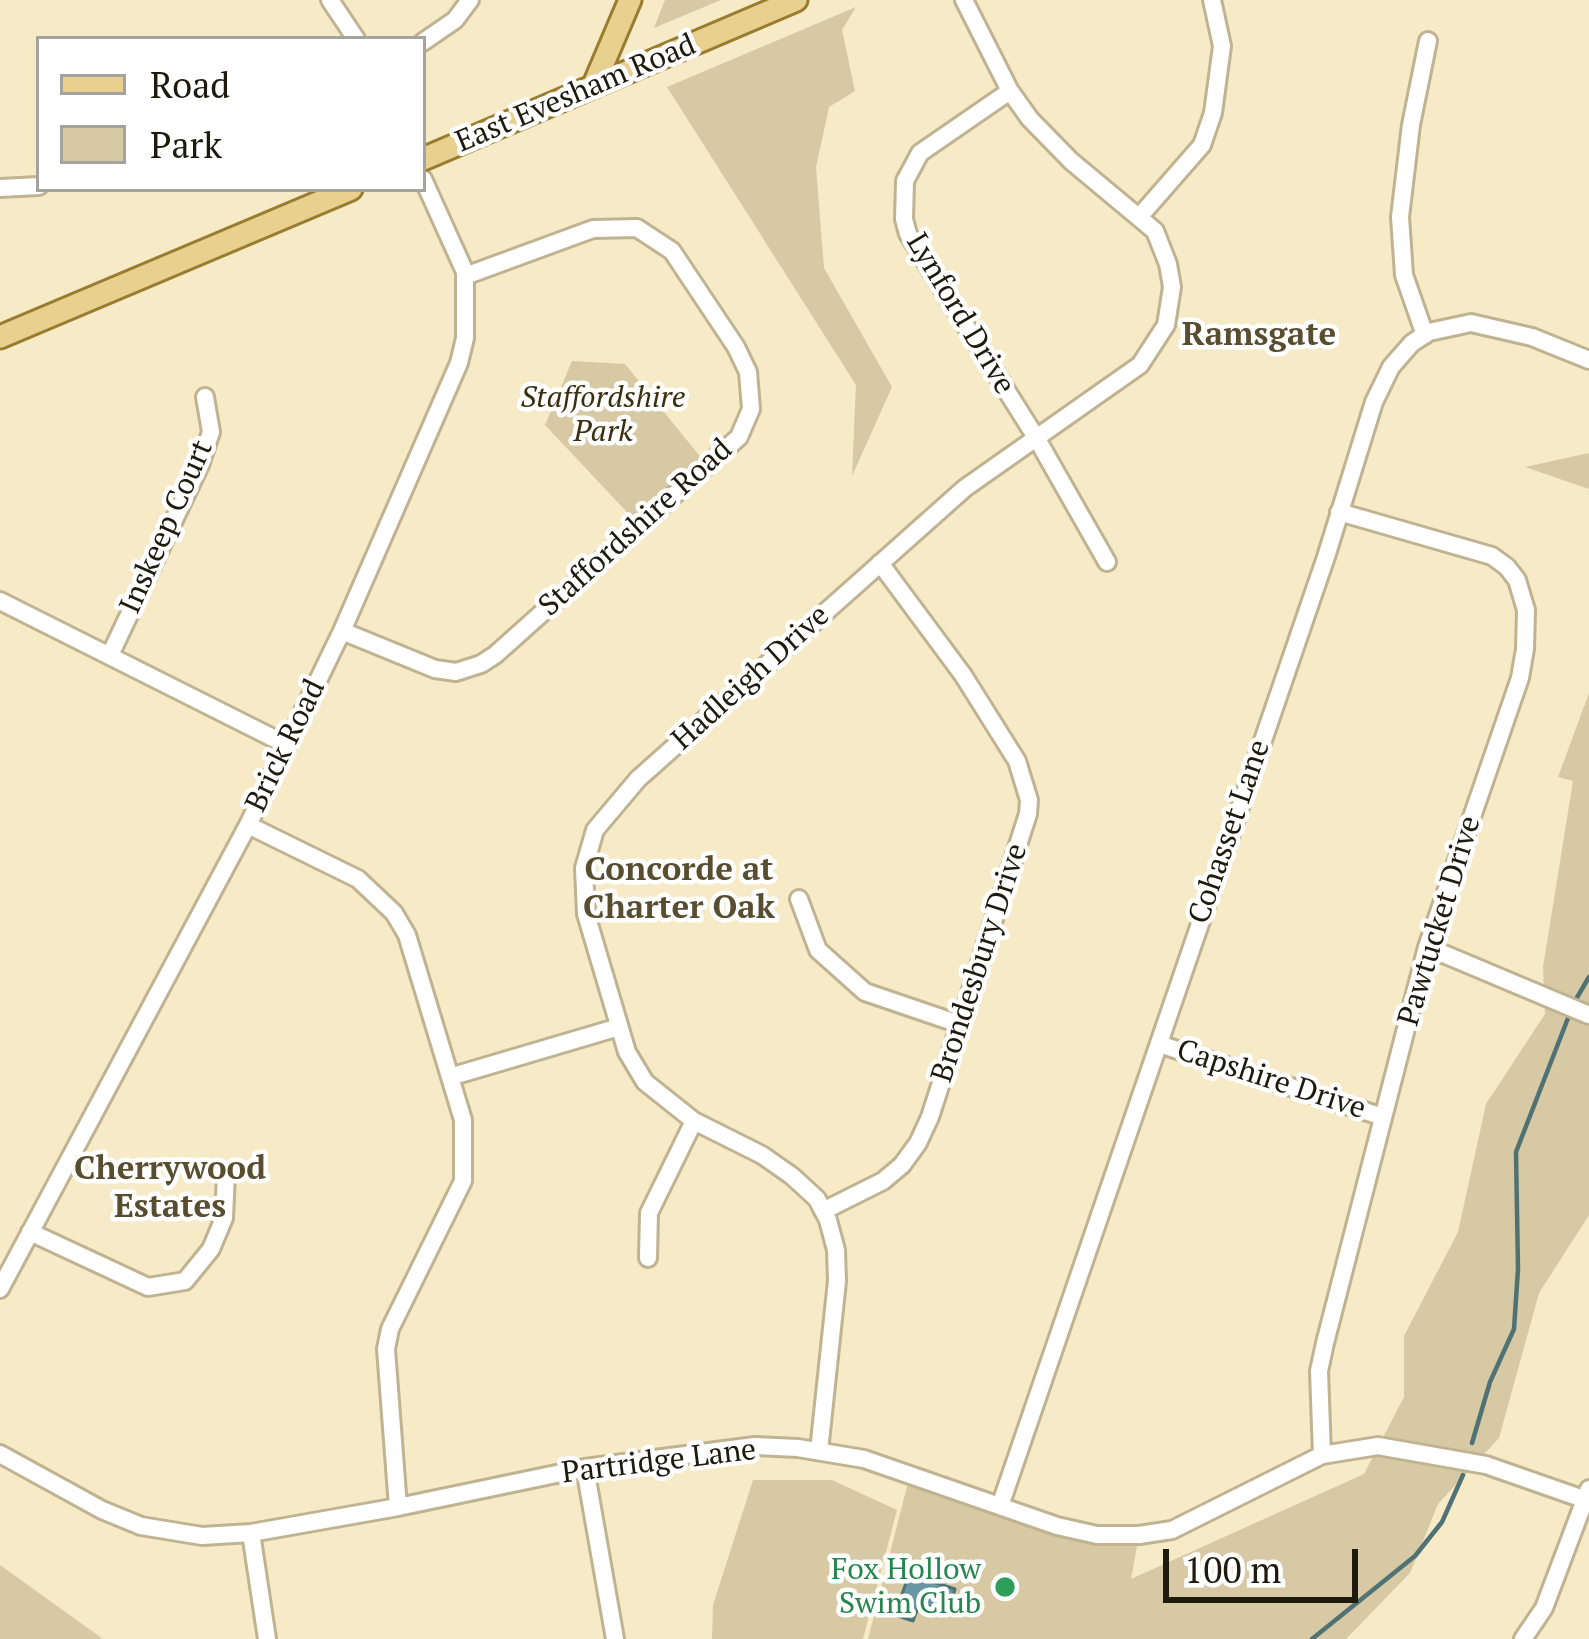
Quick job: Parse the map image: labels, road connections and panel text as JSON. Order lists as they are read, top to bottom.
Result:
{
  "streets": {
    "main road": ["East Evesham Road"],
    "street": [
      "Lynford Drive",
      "Inskeep Court",
      "Staffordshire Road",
      "Hadleigh Drive",
      "Brick Road",
      "Cohasset Lane",
      "Pawtucket Drive",
      "Brondesbury Drive",
      "Capshire Drive",
      "Partridge Lane"
    ]
  },
  "crossings": [
    ["Lynford Drive", "Hadleigh Drive"],
    ["Staffordshire Road", "Brick Road"],
    ["Hadleigh Drive", "Brondesbury Drive"],
    ["Cohasset Lane", "Pawtucket Drive"],
    ["Cohasset Lane", "Capshire Drive"],
    ["Cohasset Lane", "Partridge Lane"],
    ["Pawtucket Drive", "Capshire Drive"],
    ["Pawtucket Drive", "Partridge Lane"]
  ],
  "districts": ["Ramsgate", "Concorde at Charter Oak", "Cherrywood Estates"],
  "parks": ["Staffordshire Park"],
  "places": ["Fox Hollow Swim Club"],
  "legend": ["Road", "Park"],
  "scale_bar": "100 m"
}
